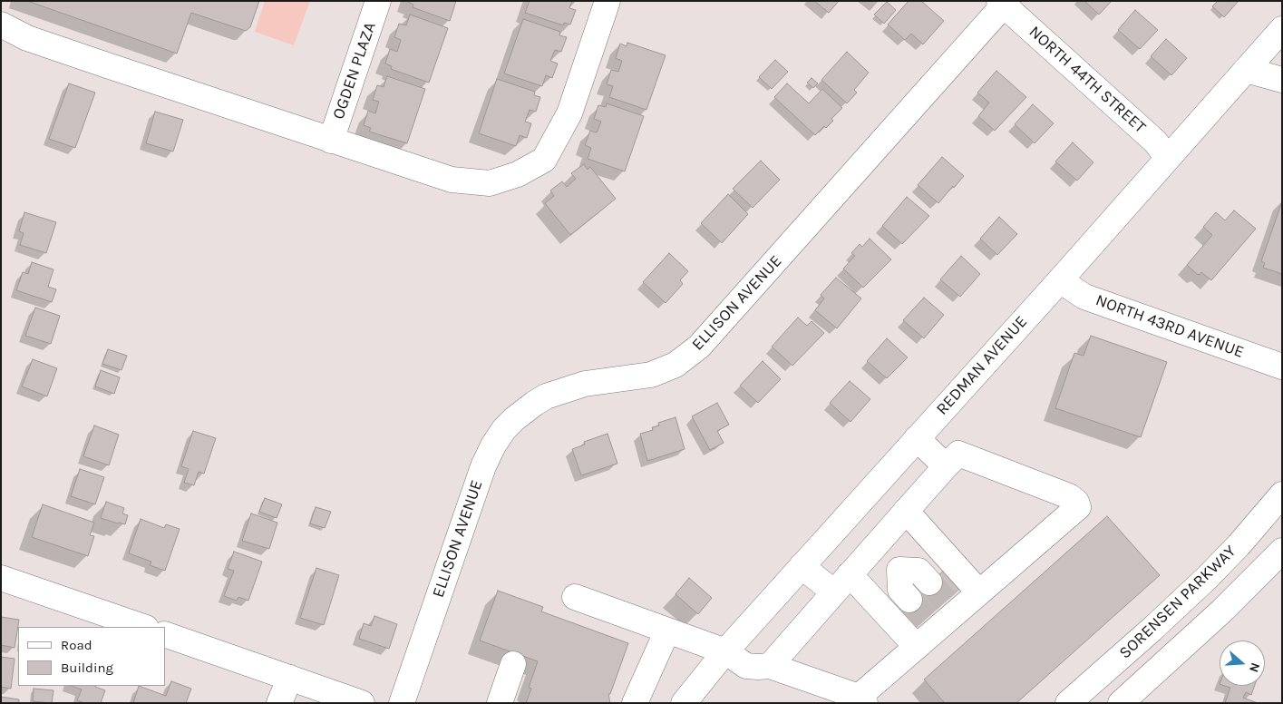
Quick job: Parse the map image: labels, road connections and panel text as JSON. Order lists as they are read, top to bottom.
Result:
{
  "streets": {
    "street": [
      "OGDEN PLAZA",
      "NORTH 44TH STREET",
      "ELLISON AVENUE",
      "NORTH 43RD AVENUE",
      "REDMAN AVENUE",
      "SORENSEN PARKWAY"
    ]
  },
  "crossings": [
    ["NORTH 44TH STREET", "ELLISON AVENUE"],
    ["NORTH 44TH STREET", "REDMAN AVENUE"],
    ["NORTH 43RD AVENUE", "REDMAN AVENUE"]
  ],
  "legend": ["Road", "Building"],
  "north": "right"
}
